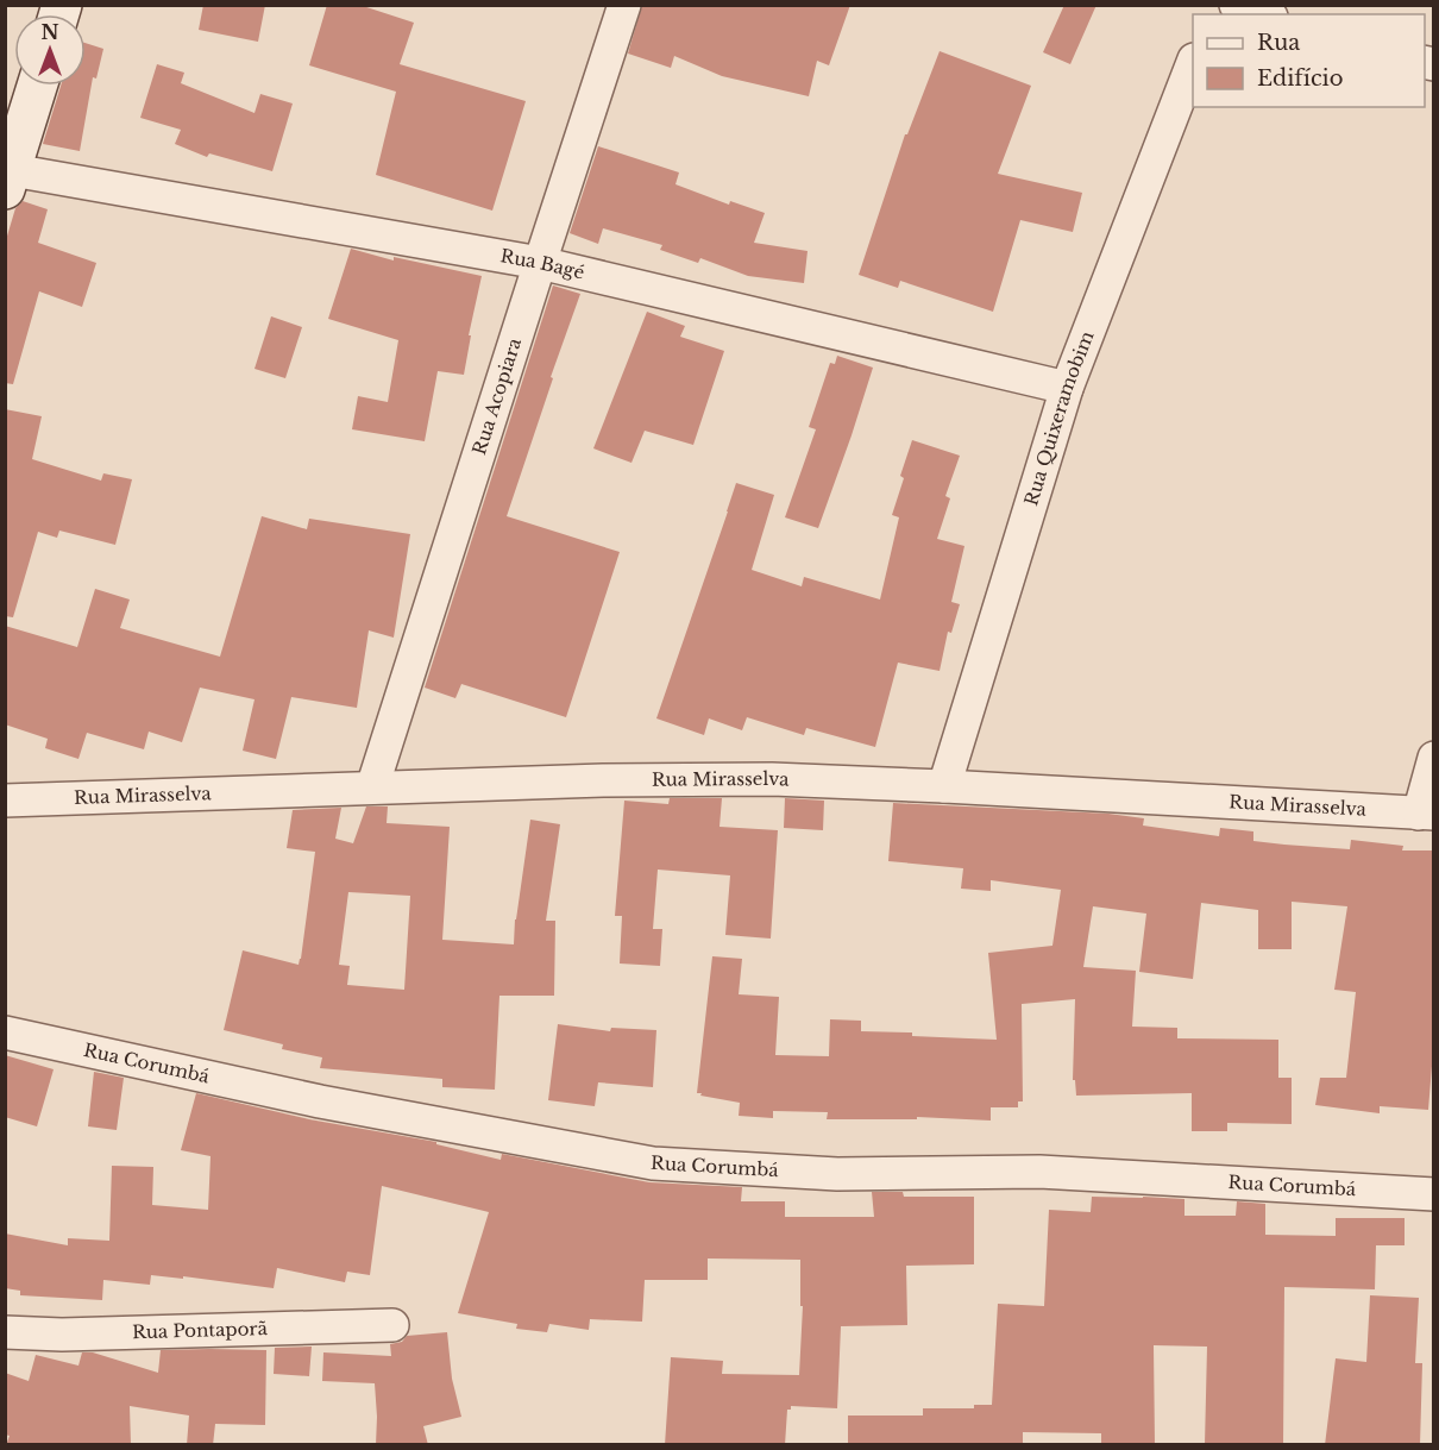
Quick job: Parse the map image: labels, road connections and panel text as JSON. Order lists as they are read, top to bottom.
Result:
{
  "streets": {
    "street": [
      "Rua Bagé",
      "Rua Acopiara",
      "Rua Quixeramobim",
      "Rua Mirasselva",
      "Rua Corumbá",
      "Rua Pontaporã"
    ]
  },
  "crossings": [
    ["Rua Bagé", "Rua Acopiara"],
    ["Rua Bagé", "Rua Quixeramobim"],
    ["Rua Acopiara", "Rua Mirasselva"],
    ["Rua Quixeramobim", "Rua Mirasselva"]
  ],
  "legend": ["Rua", "Edifício"],
  "north": "top"
}
